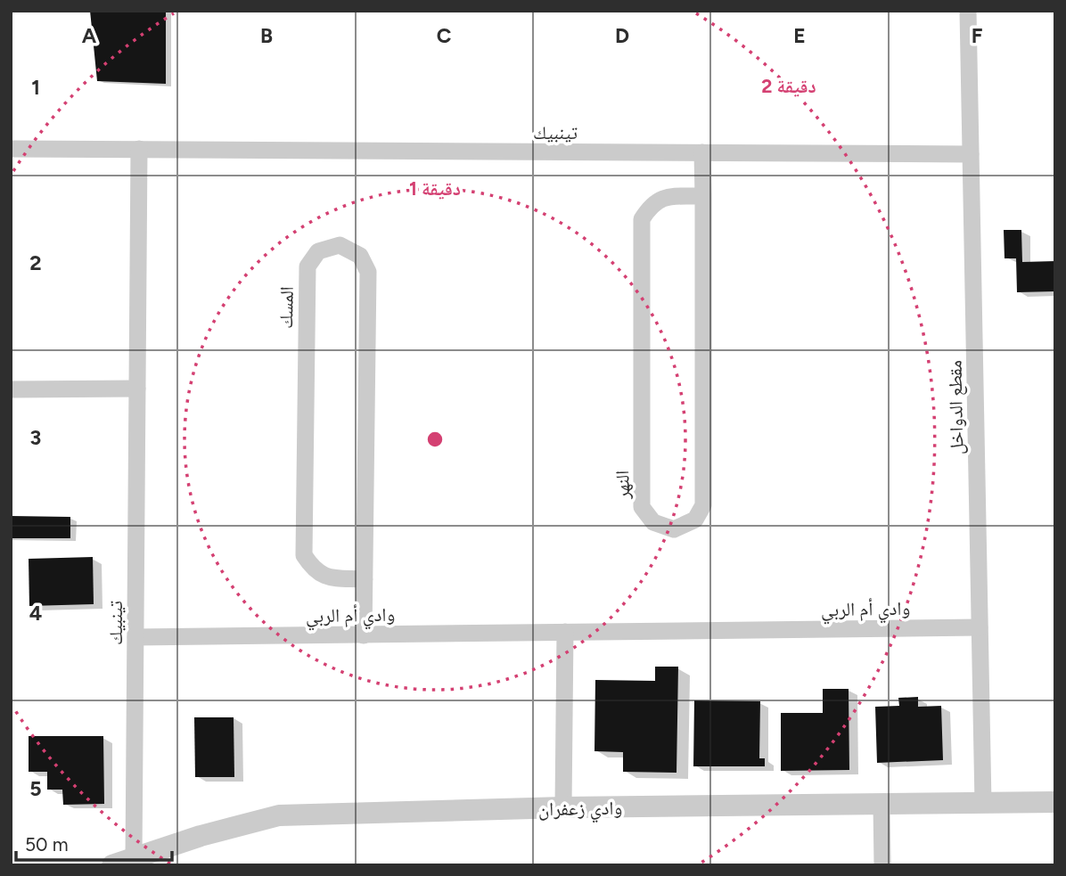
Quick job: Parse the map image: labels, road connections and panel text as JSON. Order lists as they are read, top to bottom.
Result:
{
  "streets": {
    "street": [
      "تينبيك",
      "المسك",
      "مقطع الدواخل",
      "النهر",
      "وادي أم الربي",
      "وادي زعفران"
    ]
  },
  "crossings": [
    ["تينبيك", "مقطع الدواخل"],
    ["تينبيك", "النهر"],
    ["تينبيك", "وادي أم الربي"],
    ["تينبيك", "وادي زعفران"],
    ["المسك", "وادي أم الربي"],
    ["مقطع الدواخل", "وادي أم الربي"],
    ["مقطع الدواخل", "وادي زعفران"]
  ],
  "scale_bar": "50 m",
  "grid": {
    "columns": [
      "A",
      "B",
      "C",
      "D",
      "E",
      "F"
    ],
    "rows": [
      "1",
      "2",
      "3",
      "4",
      "5"
    ]
  },
  "rings": ["2 دقيقة", "1 دقيقة"]
}
